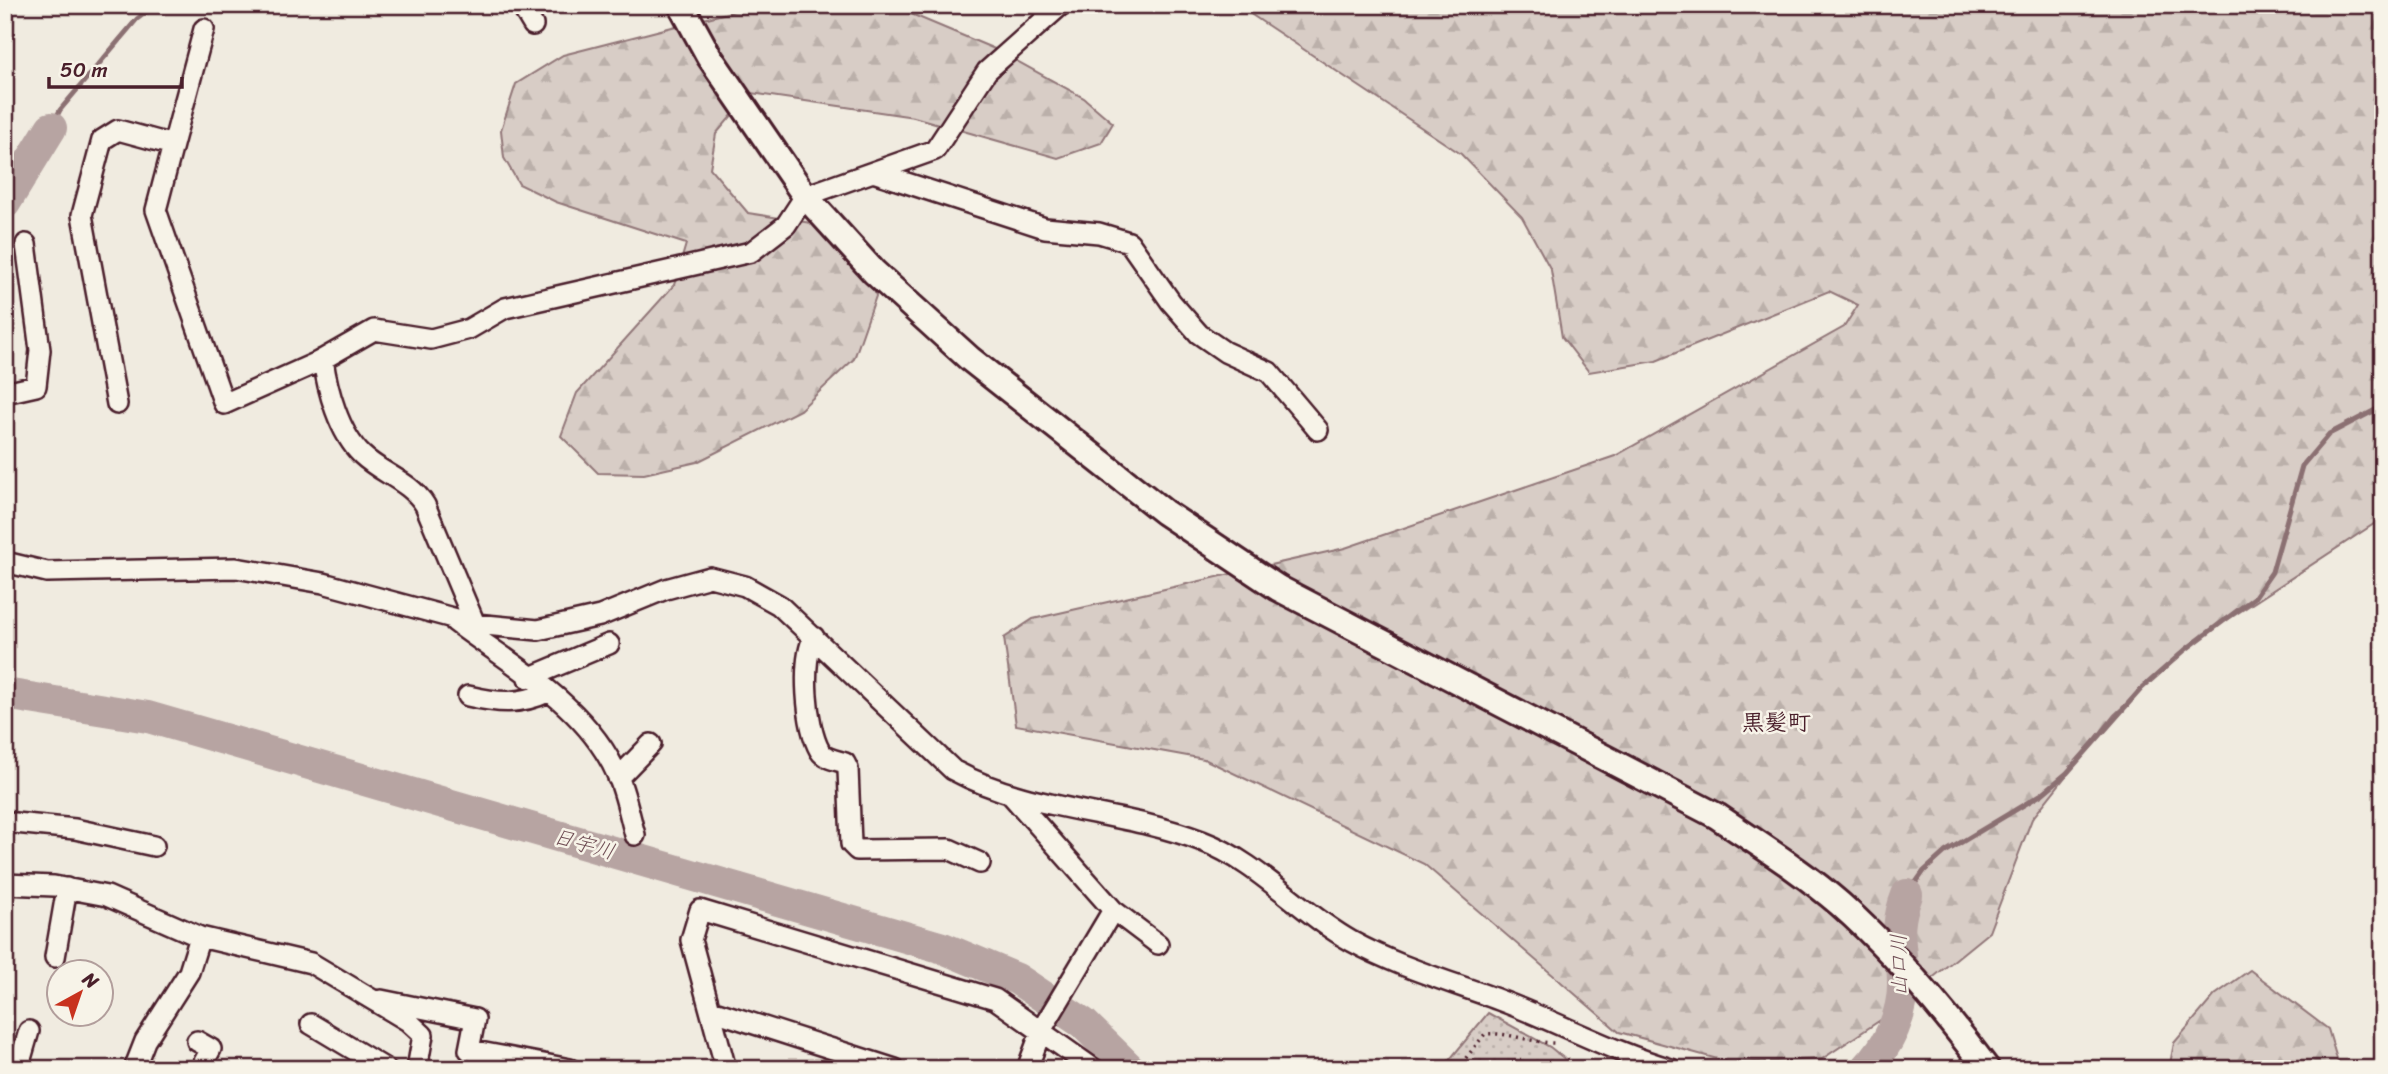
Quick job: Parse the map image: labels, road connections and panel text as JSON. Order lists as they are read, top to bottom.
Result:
{
  "districts": ["黒髪町"],
  "water": ["日宇川", "山口川"],
  "scale_bar": "50 m",
  "north": "top right"
}
